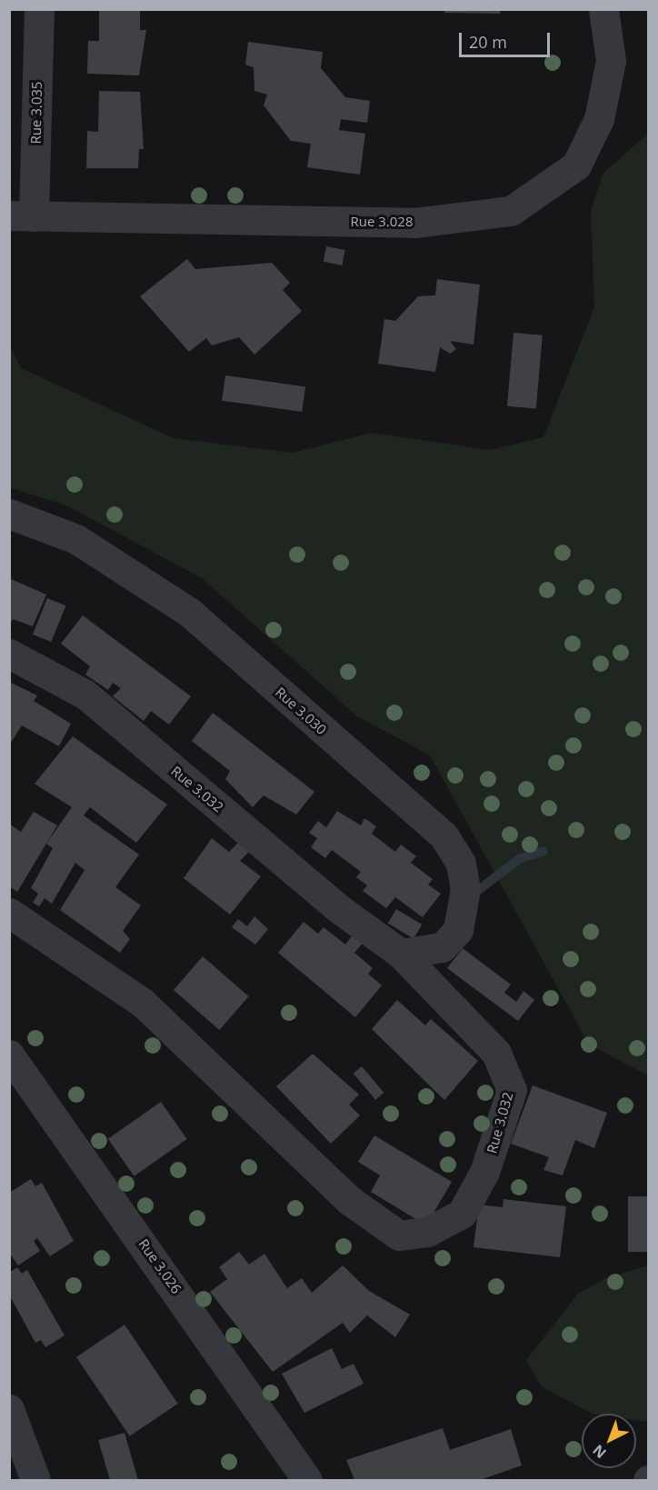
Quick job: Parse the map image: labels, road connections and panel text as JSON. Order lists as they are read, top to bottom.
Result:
{
  "streets": {
    "street": [
      "Rue 3.035",
      "Rue 3.028",
      "Rue 3.030",
      "Rue 3.032",
      "Rue 3.026"
    ]
  },
  "crossings": [
    ["Rue 3.035", "Rue 3.028"],
    ["Rue 3.030", "Rue 3.032"]
  ],
  "scale_bar": "20 m",
  "north": "bottom left"
}
